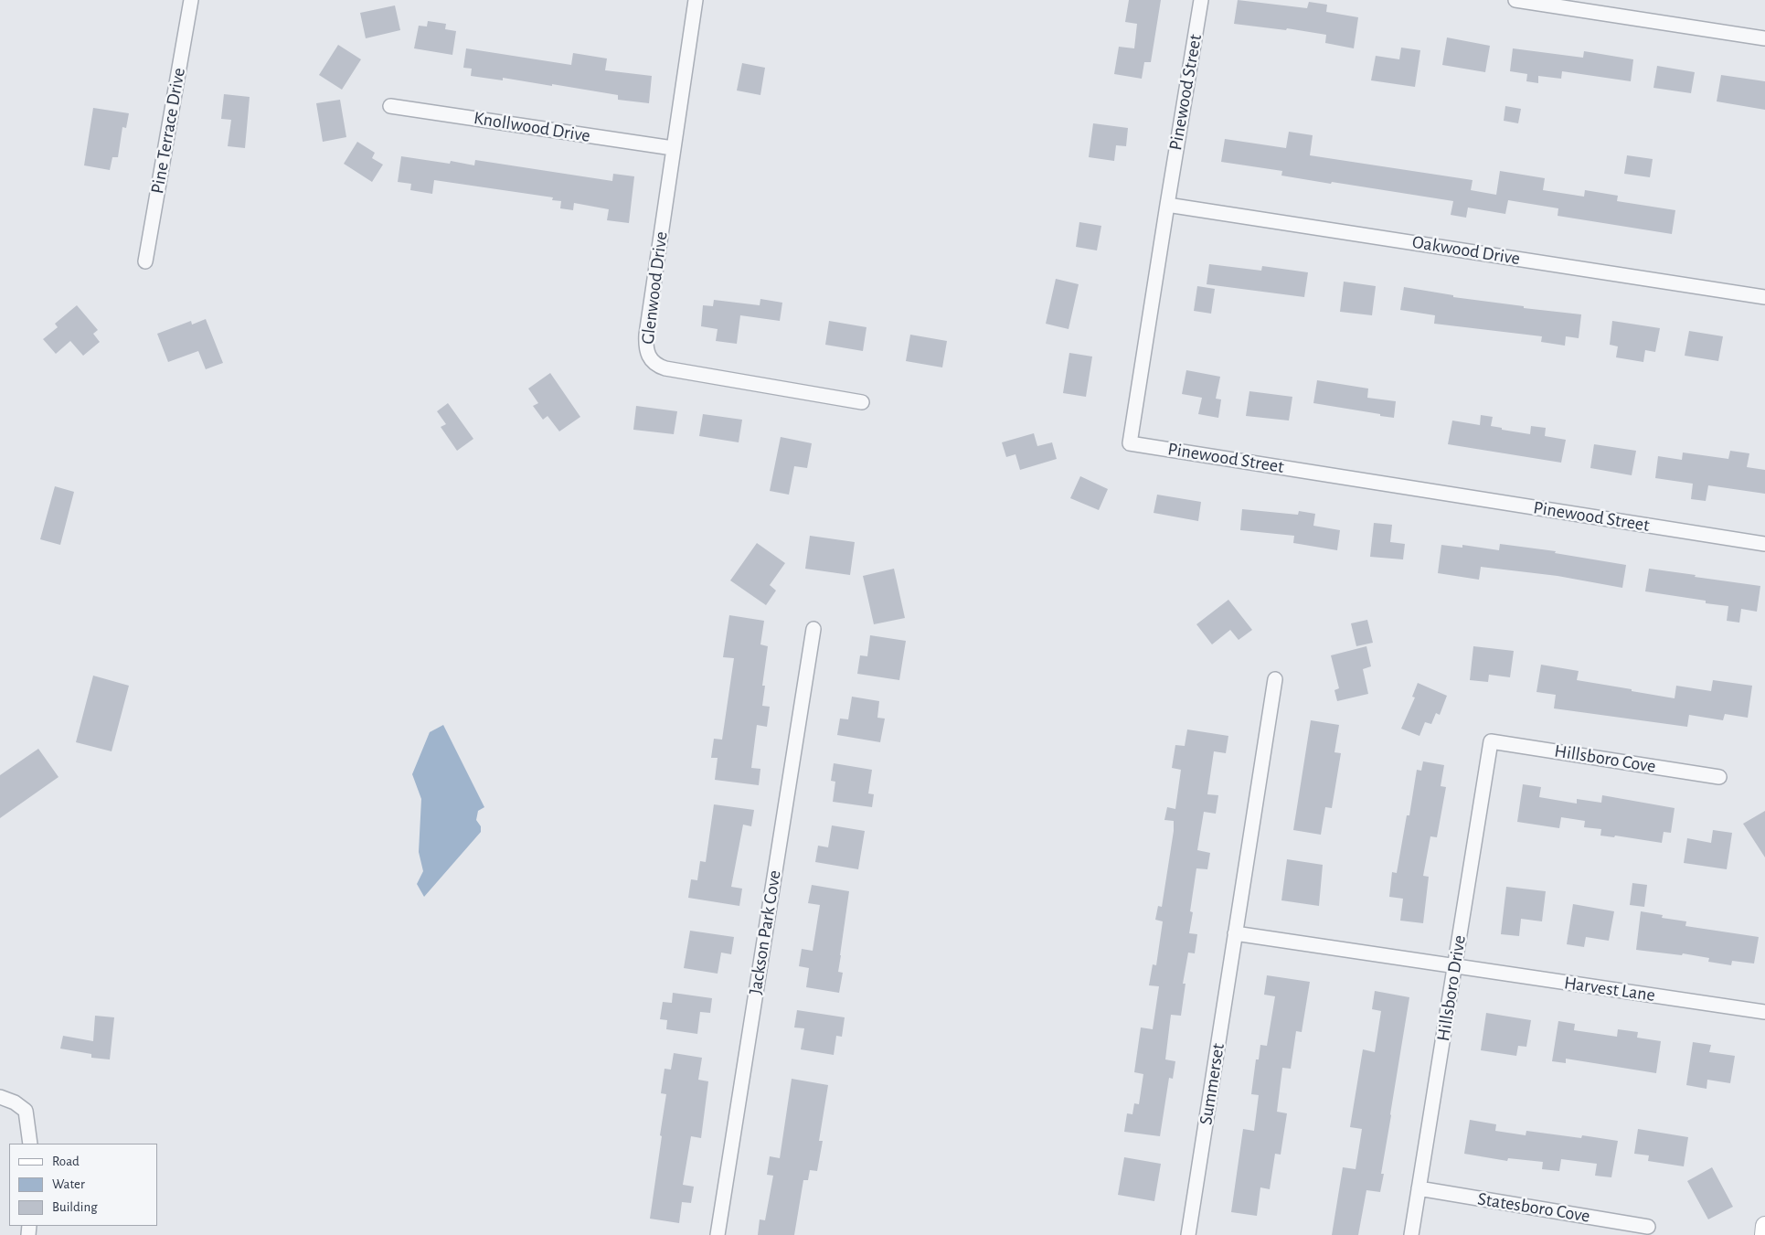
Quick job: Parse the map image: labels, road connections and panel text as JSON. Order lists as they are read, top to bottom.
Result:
{
  "streets": {
    "street": [
      "Pinewood Street",
      "Knollwood Drive",
      "Pine Terrace Drive",
      "Oakwood Drive",
      "Glenwood Drive",
      "Hillsboro Cove",
      "Jackson Park Cove",
      "Hillsboro Drive",
      "Harvest Lane",
      "Summerset",
      "Statesboro Cove"
    ]
  },
  "crossings": [
    ["Pinewood Street", "Oakwood Drive"],
    ["Knollwood Drive", "Glenwood Drive"],
    ["Hillsboro Cove", "Hillsboro Drive"],
    ["Hillsboro Drive", "Harvest Lane"],
    ["Hillsboro Drive", "Statesboro Cove"]
  ],
  "legend": ["Road", "Water", "Building"]
}
